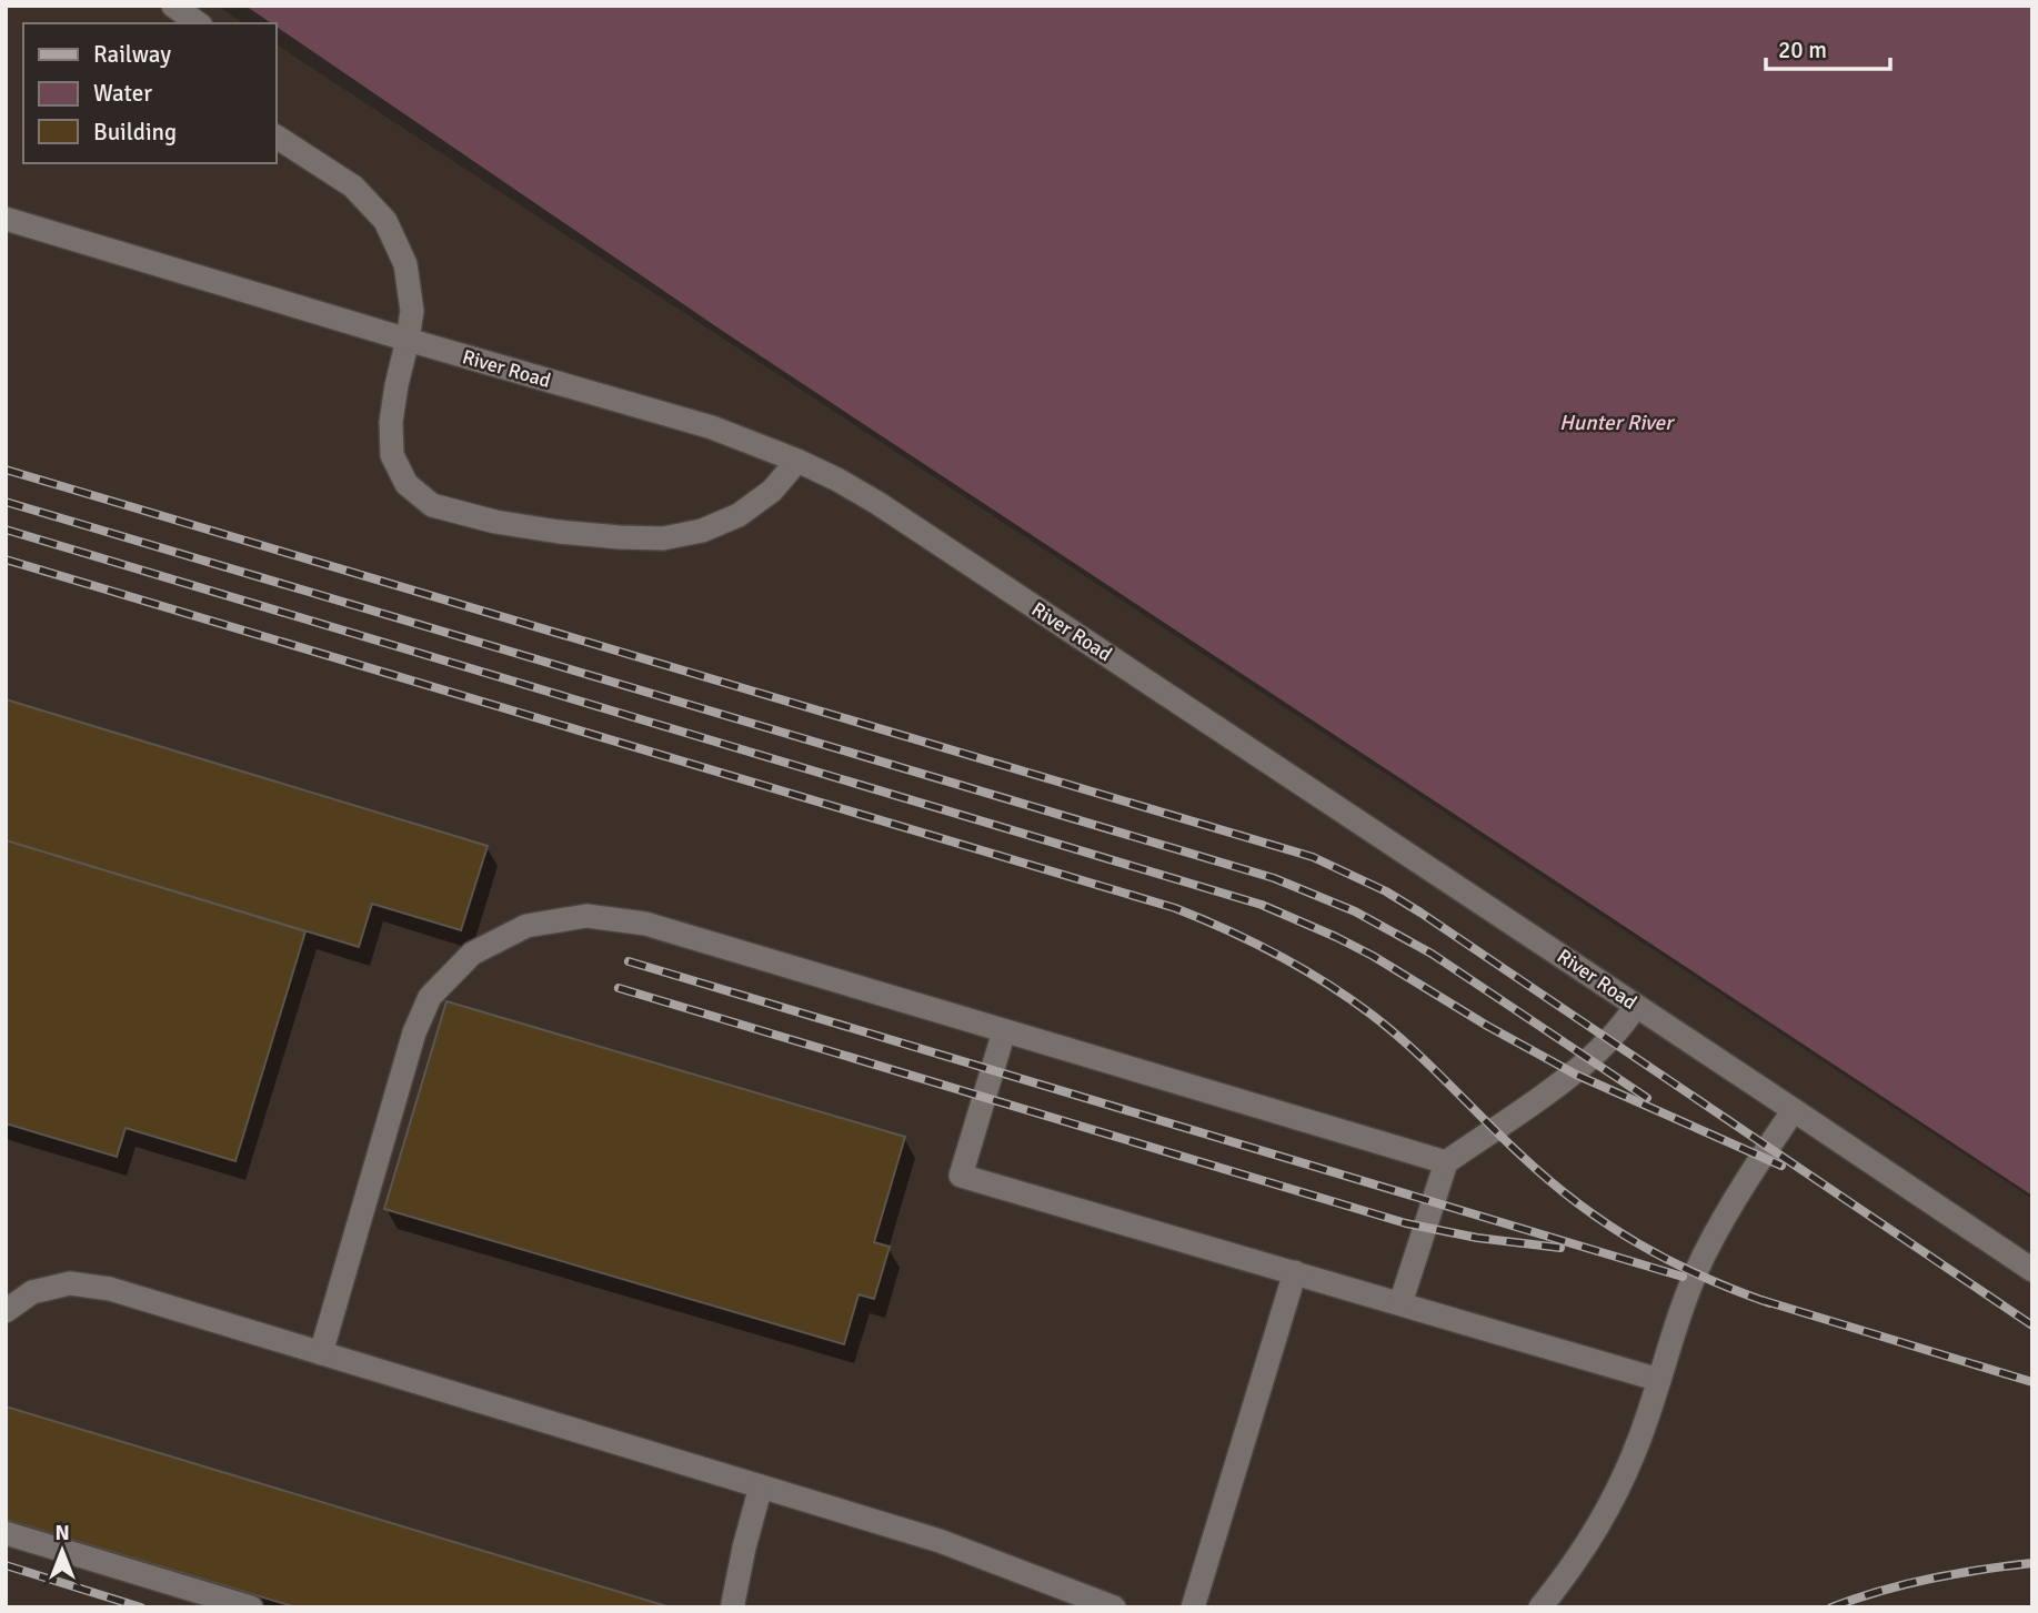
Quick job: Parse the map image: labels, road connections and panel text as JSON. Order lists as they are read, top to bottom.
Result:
{
  "streets": {
    "lane": ["River Road"]
  },
  "water": ["Hunter River"],
  "legend": ["Railway", "Water", "Building"],
  "scale_bar": "20 m",
  "north": "top"
}
